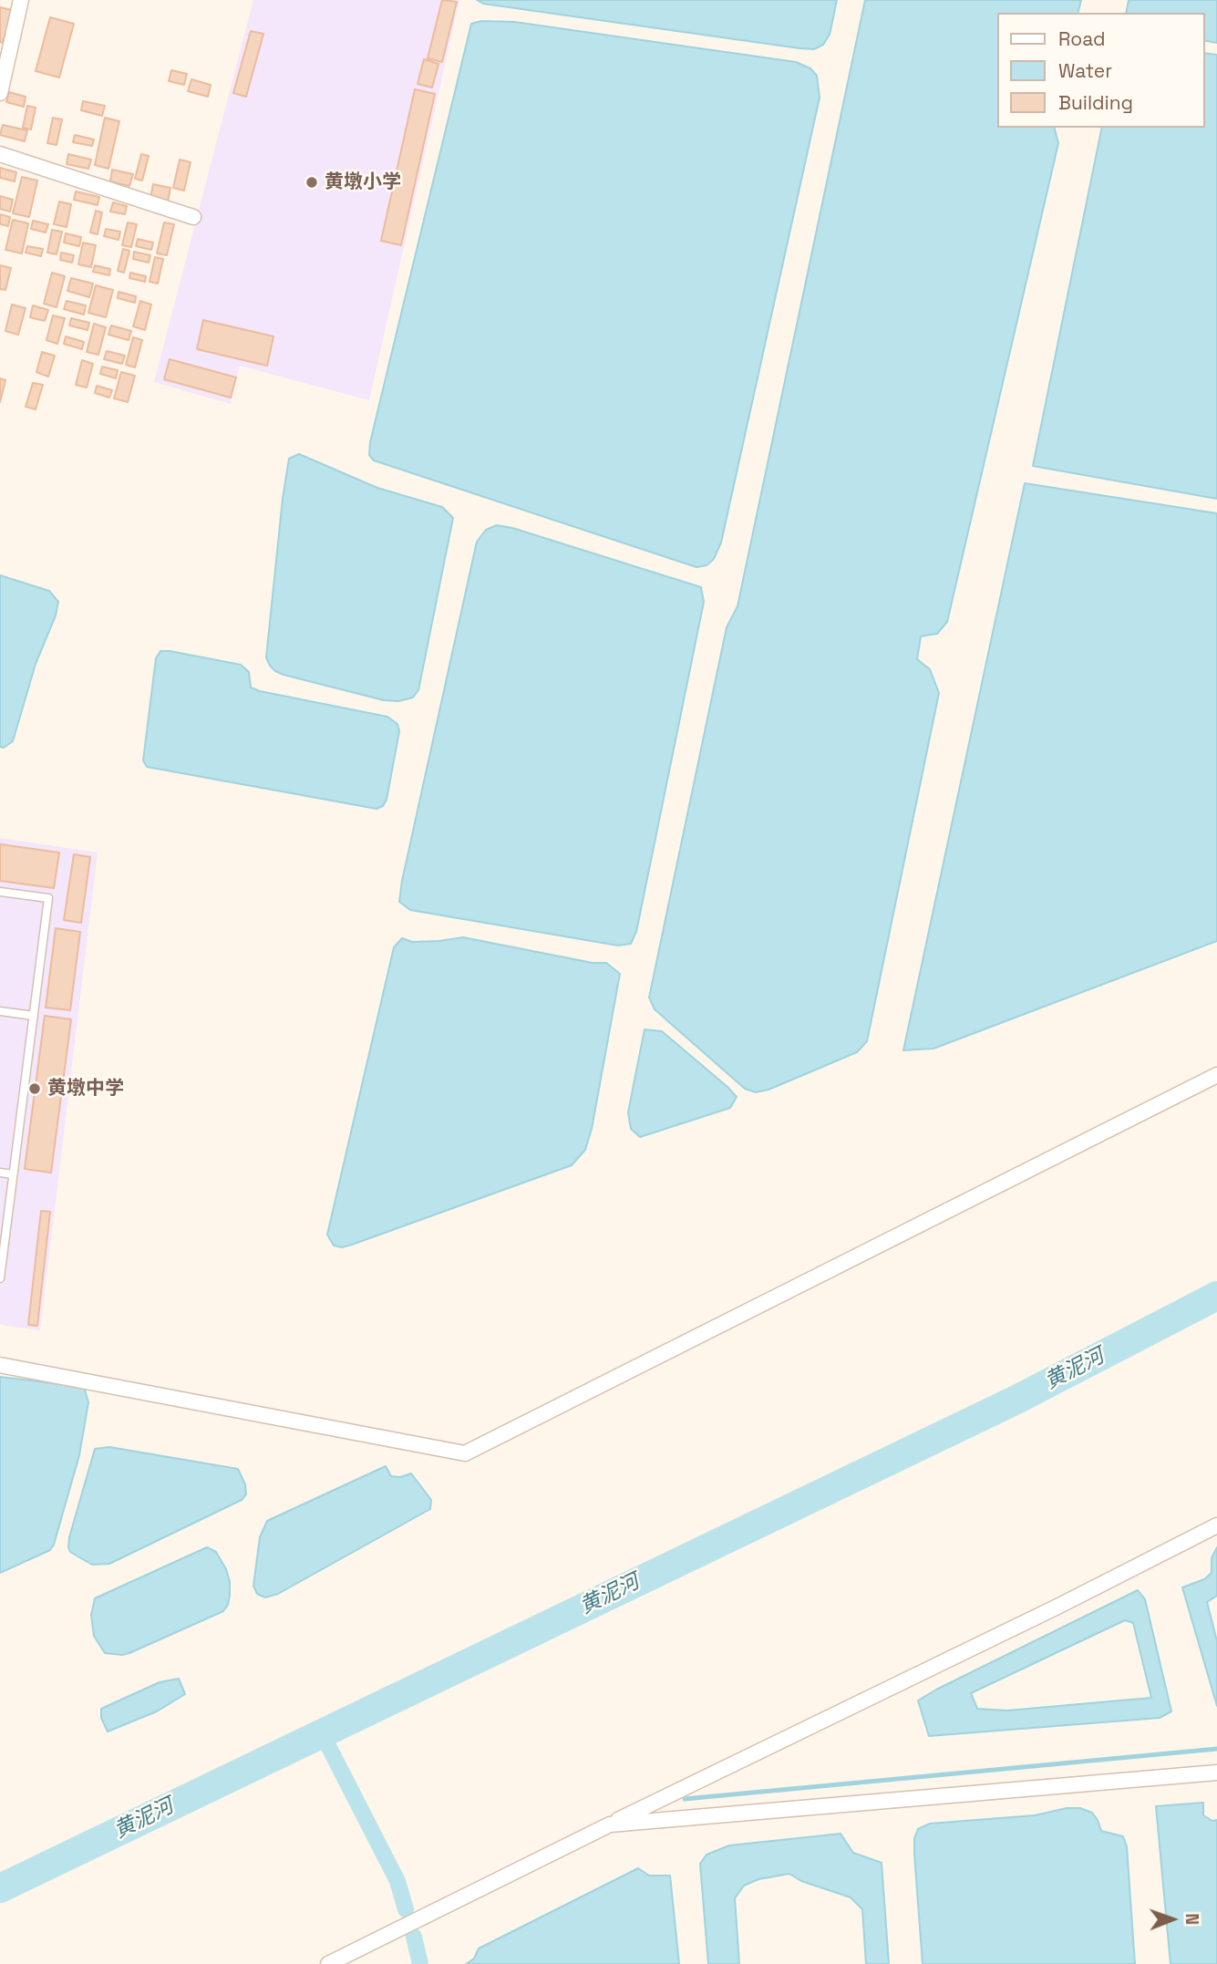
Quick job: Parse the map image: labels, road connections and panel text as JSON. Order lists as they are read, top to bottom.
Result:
{
  "water": ["黄泥河"],
  "places": ["黄墩小学", "黄墩中学"],
  "legend": ["Road", "Water", "Building"],
  "north": "right"
}
